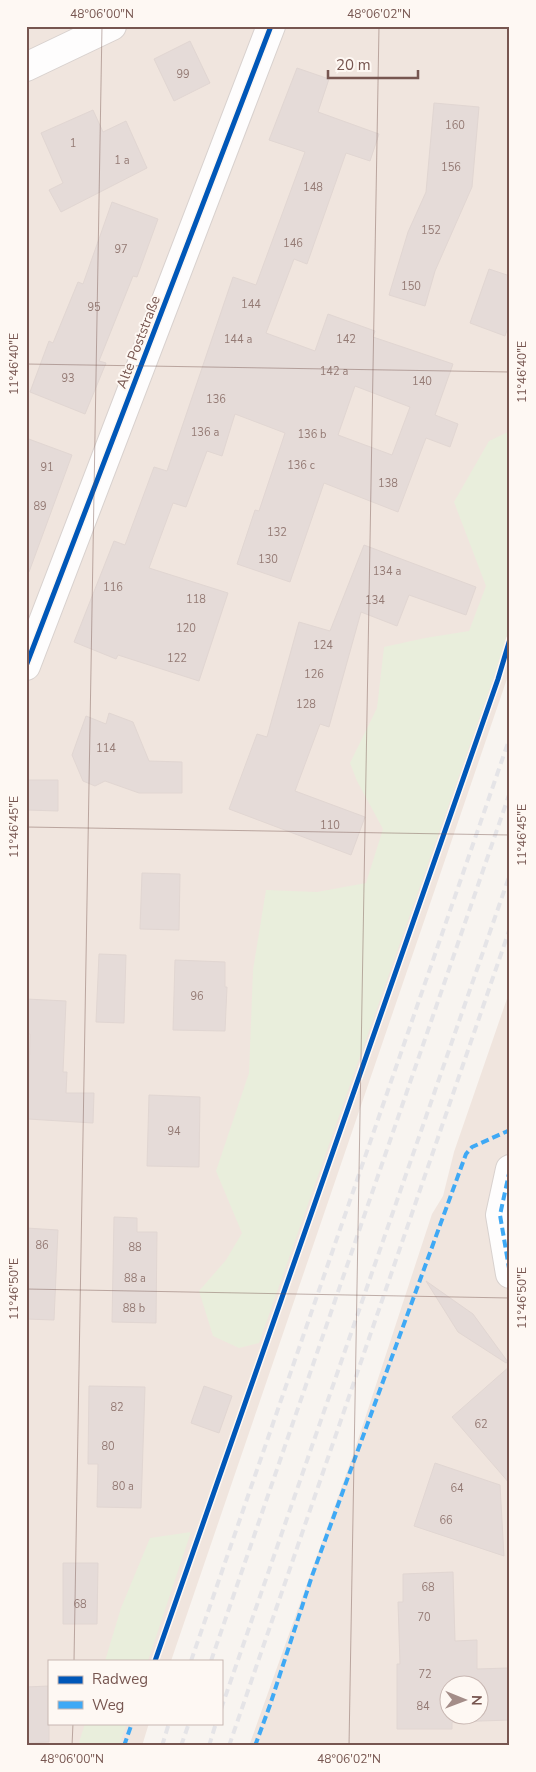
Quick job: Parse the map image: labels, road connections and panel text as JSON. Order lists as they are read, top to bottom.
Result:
{
  "streets": {
    "street": ["Alte Poststraße"]
  },
  "house_numbers": [
    "99",
    "160",
    "1",
    "1 a",
    "156",
    "148",
    "152",
    "146",
    "97",
    "150",
    "144",
    "95",
    "144 a",
    "142",
    "142 a",
    "93",
    "140",
    "136",
    "136 a",
    "136 b",
    "136 c",
    "91",
    "138",
    "89",
    "132",
    "130",
    "134 a",
    "116",
    "118",
    "134",
    "120",
    "124",
    "122",
    "126",
    "128",
    "114",
    "110",
    "96",
    "94",
    "86",
    "88",
    "88 a",
    "88 b",
    "82",
    "62",
    "80",
    "80 a",
    "64",
    "66",
    "68",
    "68",
    "70",
    "72",
    "84"
  ],
  "legend": ["Radweg", "Weg"],
  "scale_bar": "20 m",
  "north": "right",
  "coordinates": [
    "48°06'00\"N",
    "48°06'02\"N",
    "11°46'40\"E",
    "11°46'45\"E",
    "11°46'50\"E"
  ]
}
